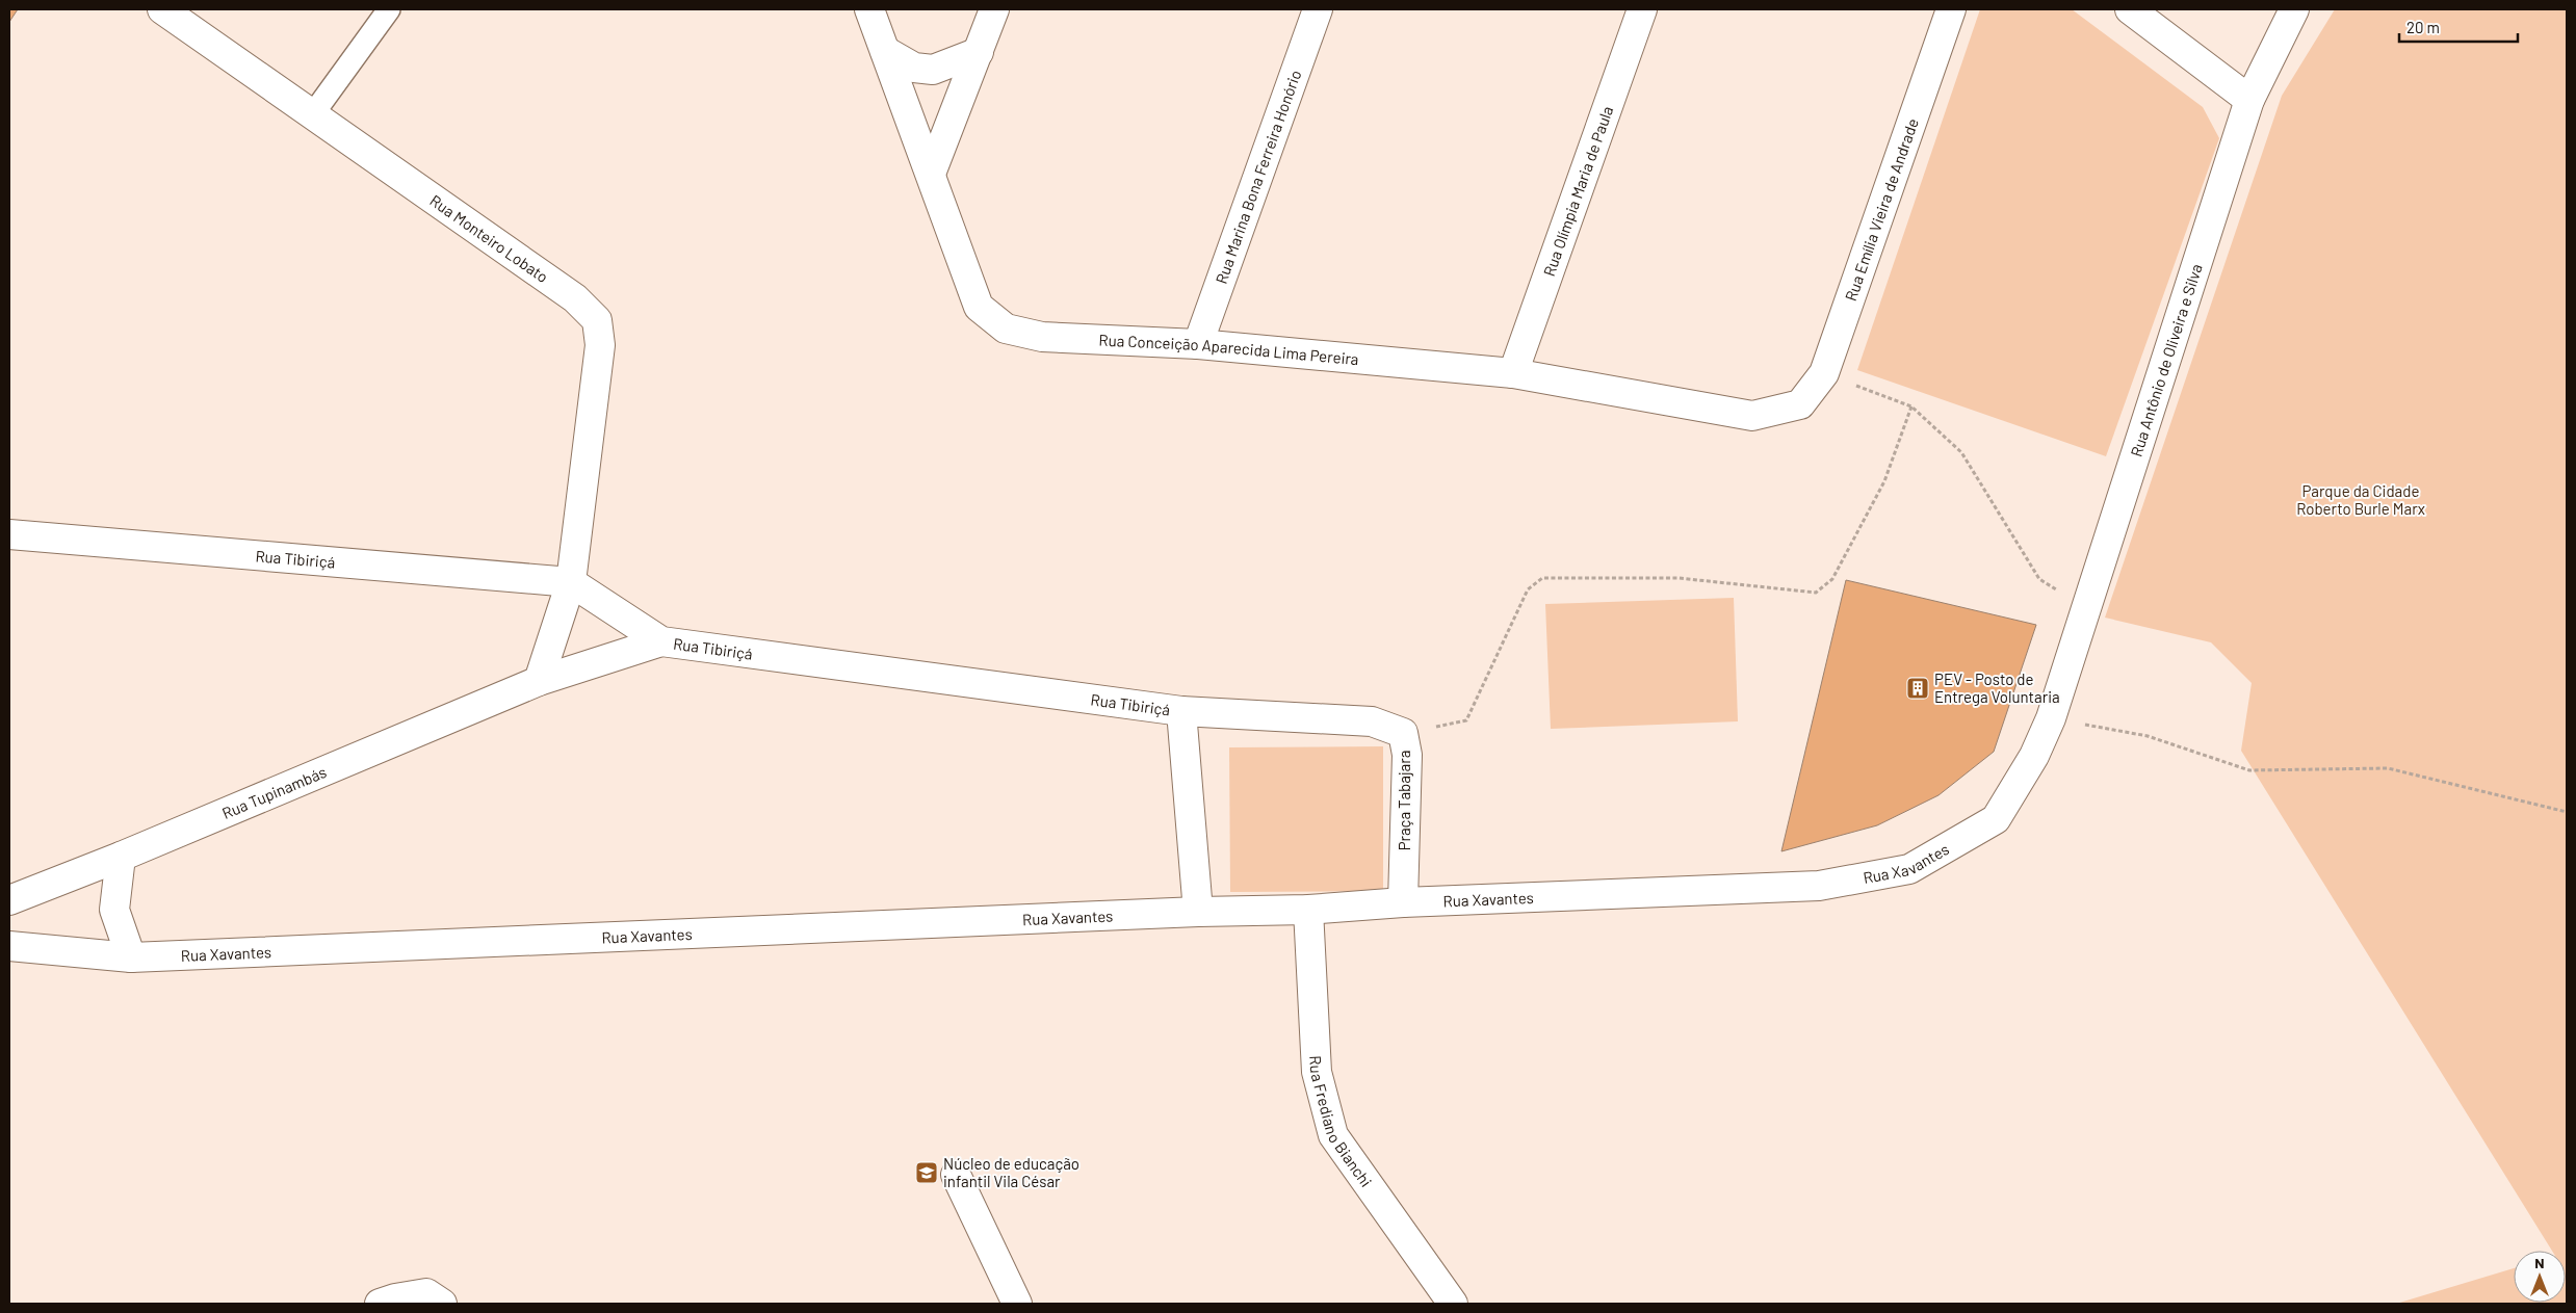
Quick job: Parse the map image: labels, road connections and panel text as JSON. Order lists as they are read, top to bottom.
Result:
{
  "streets": {
    "street": [
      "Rua Marina Bona Ferreira Honório",
      "Rua Olímpia Maria de Paula",
      "Rua Emília Vieira de Andrade",
      "Rua Monteiro Lobato",
      "Rua Conceição Aparecida Lima Pereira",
      "Rua Antônio de Oliveira e Silva",
      "Rua Tibiriçá",
      "Rua Tupinambás",
      "Praça Tabajara",
      "Rua Xavantes",
      "Rua Frediano Bianchi"
    ]
  },
  "crossings": [
    ["Rua Marina Bona Ferreira Honório", "Rua Conceição Aparecida Lima Pereira"],
    ["Rua Olímpia Maria de Paula", "Rua Conceição Aparecida Lima Pereira"],
    ["Rua Emília Vieira de Andrade", "Rua Conceição Aparecida Lima Pereira"],
    ["Rua Monteiro Lobato", "Rua Tibiriçá"],
    ["Rua Antônio de Oliveira e Silva", "Rua Xavantes"],
    ["Rua Tibiriçá", "Rua Tupinambás"],
    ["Rua Tibiriçá", "Praça Tabajara"],
    ["Praça Tabajara", "Rua Xavantes"],
    ["Rua Xavantes", "Rua Frediano Bianchi"]
  ],
  "parks": ["Parque da Cidade Roberto Burle Marx"],
  "places": {
    "building": ["PEV - Posto de Entrega Voluntaria"],
    "school or university": ["Núcleo de educação infantil Vila César"]
  },
  "scale_bar": "20 m",
  "north": "top"
}
